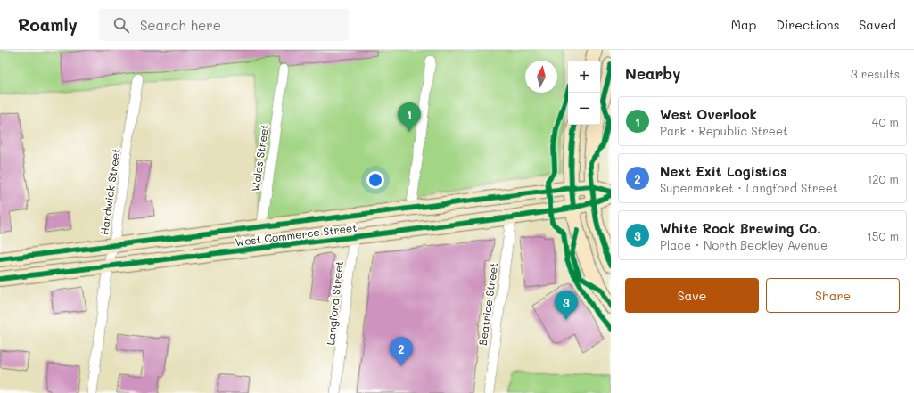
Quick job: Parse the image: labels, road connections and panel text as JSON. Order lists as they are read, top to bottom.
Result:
{
  "streets": {
    "main road": ["West Commerce Street"],
    "street": [
      "Wales Street",
      "Hardwick Street",
      "Langford Street",
      "Beatrice Street"
    ]
  },
  "crossings": [
    ["Wales Street", "West Commerce Street"],
    ["Hardwick Street", "West Commerce Street"],
    ["West Commerce Street", "Langford Street"],
    ["West Commerce Street", "Beatrice Street"]
  ],
  "north": "top",
  "page": {
    "header": "Roamly",
    "search": "Search here",
    "nav": ["Map", "Directions", "Saved"],
    "heading": ["Nearby", "3 results"],
    "map_buttons": ["+", "−"],
    "list": [
      {
        "mark": "1",
        "name": "West Overlook",
        "note": "Park · Republic Street",
        "value": "40 m"
      },
      {
        "mark": "2",
        "name": "Next Exit Logistics",
        "note": "Supermarket · Langford Street",
        "value": "120 m"
      },
      {
        "mark": "3",
        "name": "White Rock Brewing Co.",
        "note": "Place · North Beckley Avenue",
        "value": "150 m"
      }
    ],
    "pins": ["1", "3", "2"],
    "buttons": ["Save", "Share"]
  }
}
